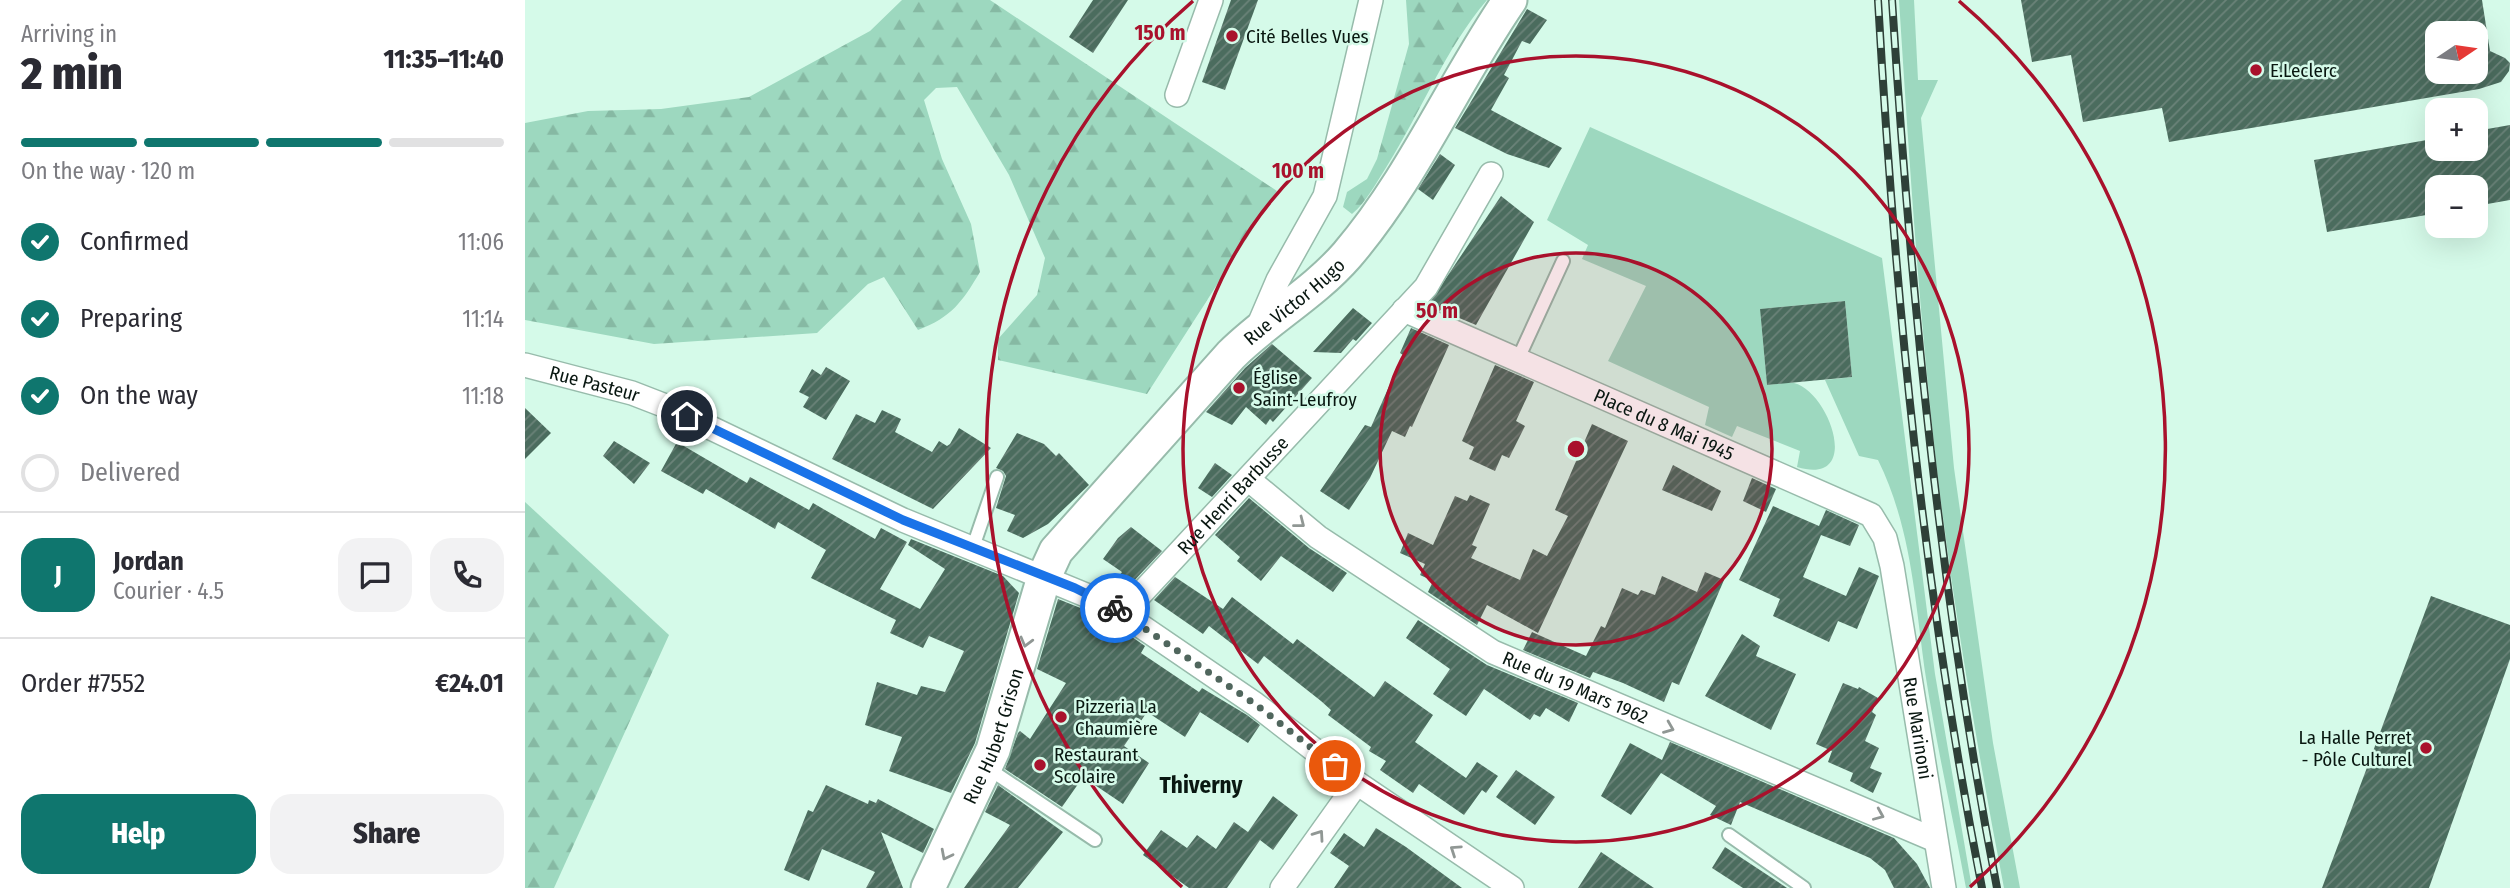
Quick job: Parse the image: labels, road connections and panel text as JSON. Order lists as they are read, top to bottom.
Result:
{
  "streets": {
    "street": [
      "Rue Victor Hugo",
      "Rue Pasteur",
      "Place du 8 Mai 1945",
      "Rue Henri Barbusse",
      "Rue du 19 Mars 1962",
      "Rue Marinoni",
      "Rue Hubert Grison"
    ]
  },
  "crossings": [
    ["Rue Victor Hugo", "Rue Pasteur"],
    ["Rue Victor Hugo", "Rue Hubert Grison"],
    ["Rue Pasteur", "Rue Henri Barbusse"],
    ["Rue Pasteur", "Rue Hubert Grison"],
    ["Place du 8 Mai 1945", "Rue Henri Barbusse"],
    ["Place du 8 Mai 1945", "Rue Marinoni"],
    ["Rue Henri Barbusse", "Rue du 19 Mars 1962"],
    ["Rue du 19 Mars 1962", "Rue Marinoni"]
  ],
  "one_way": ["Rue du 19 Mars 1962", "Rue Hubert Grison"],
  "districts": ["Thiverny"],
  "places": [
    "Cité Belles Vues",
    "E.Leclerc",
    "Église Saint-Leufroy",
    "Pizzeria La Chaumière",
    "La Halle Perret - Pôle Culturel",
    "Restaurant Scolaire"
  ],
  "north": "right",
  "page": {
    "heading": ["2 min", "Arriving in", "11:35–11:40"],
    "panel": [
      "Jordan",
      "Courier · 4.5",
      "Order #7552",
      "€24.01"
    ],
    "map_buttons": ["+", "−"],
    "bar": "On the way · 120 m",
    "list": [
      ["Confirmed", "11:06"],
      ["Preparing", "11:14"],
      ["On the way", "11:18"],
      "Delivered"
    ],
    "round": "J",
    "buttons": ["Help", "Share"]
  },
  "rings": ["150 m", "100 m", "50 m"]
}
